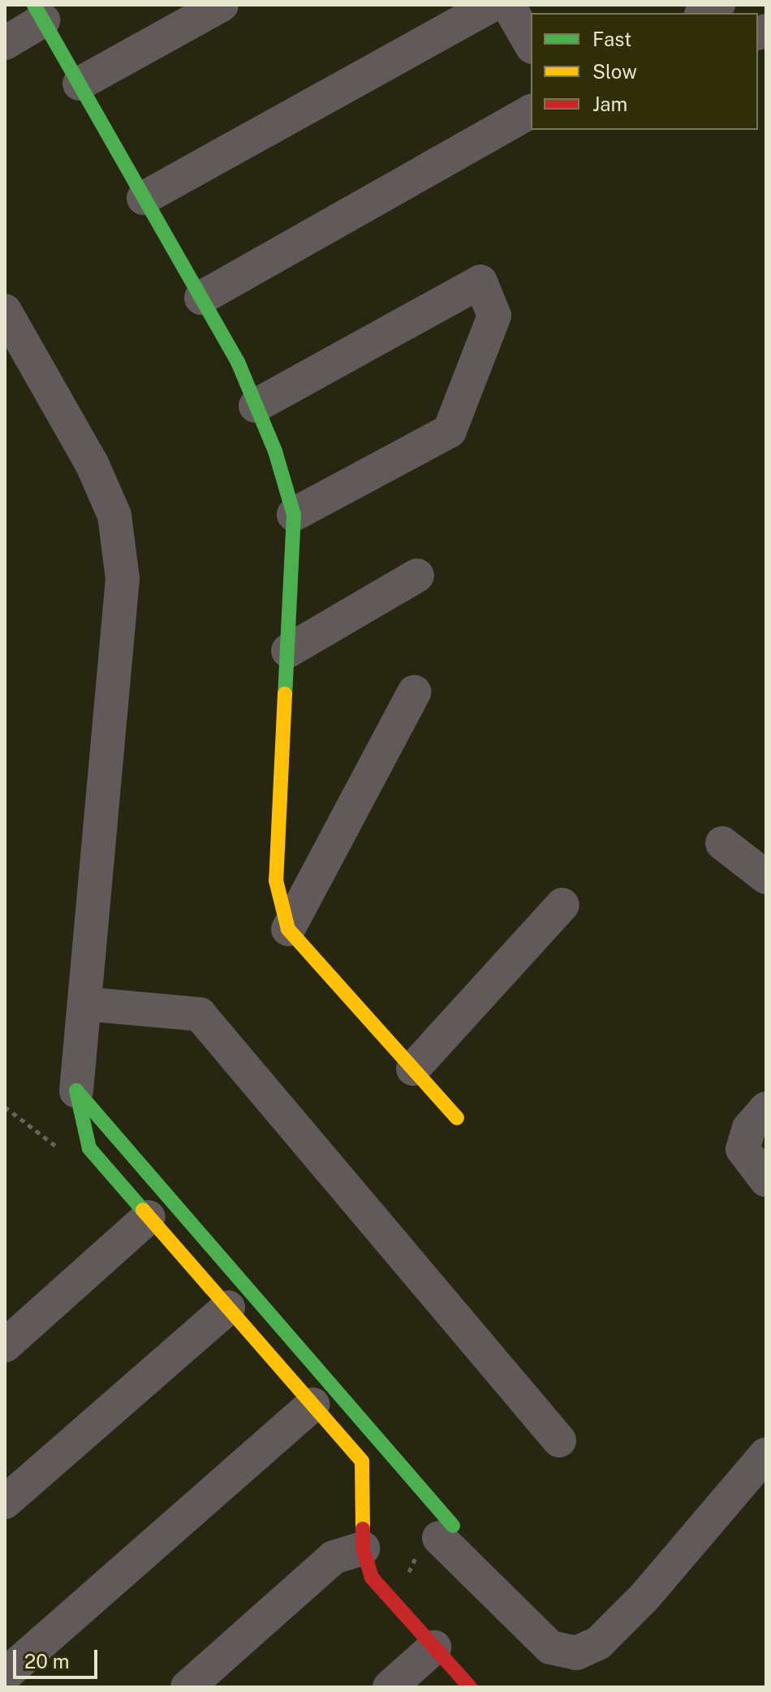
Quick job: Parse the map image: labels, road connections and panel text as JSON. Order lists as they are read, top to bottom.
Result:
{
  "legend": ["Fast", "Slow", "Jam"],
  "scale_bar": "20 m"
}
